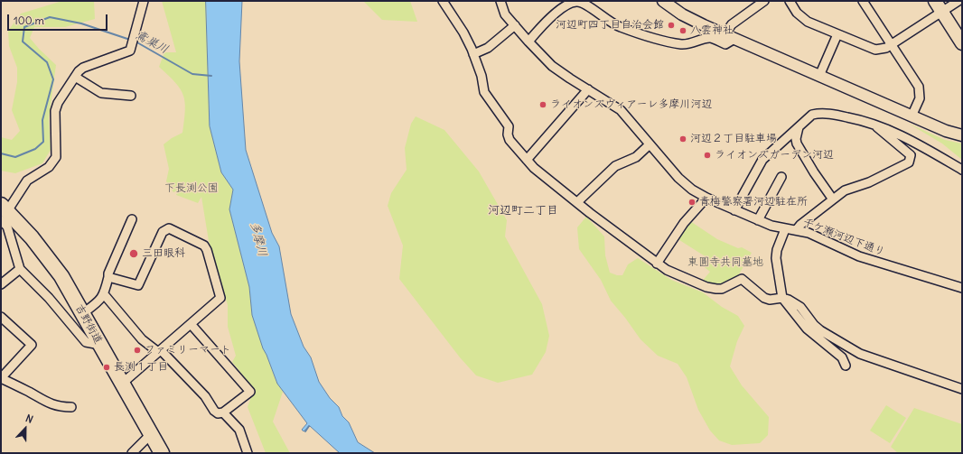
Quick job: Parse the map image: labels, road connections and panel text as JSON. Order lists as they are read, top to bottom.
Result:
{
  "streets": {
    "highway": ["吉野街道"],
    "street": ["千ケ瀬河辺下通り"]
  },
  "districts": ["河辺町二丁目"],
  "water": ["鳶巣川", "多摩川"],
  "parks": ["下長渕公園", "東圓寺共同墓地"],
  "places": [
    "河辺町四丁目自治会館",
    "八雲神社",
    "ライオンズヴィアーレ多摩川河辺",
    "河辺２丁目駐車場",
    "ライオンズガーデン河辺",
    "青梅警察署河辺駐在所",
    "三田眼科",
    "ファミリーマート",
    "長渕１丁目"
  ],
  "scale_bar": "100 m",
  "north": "top"
}
